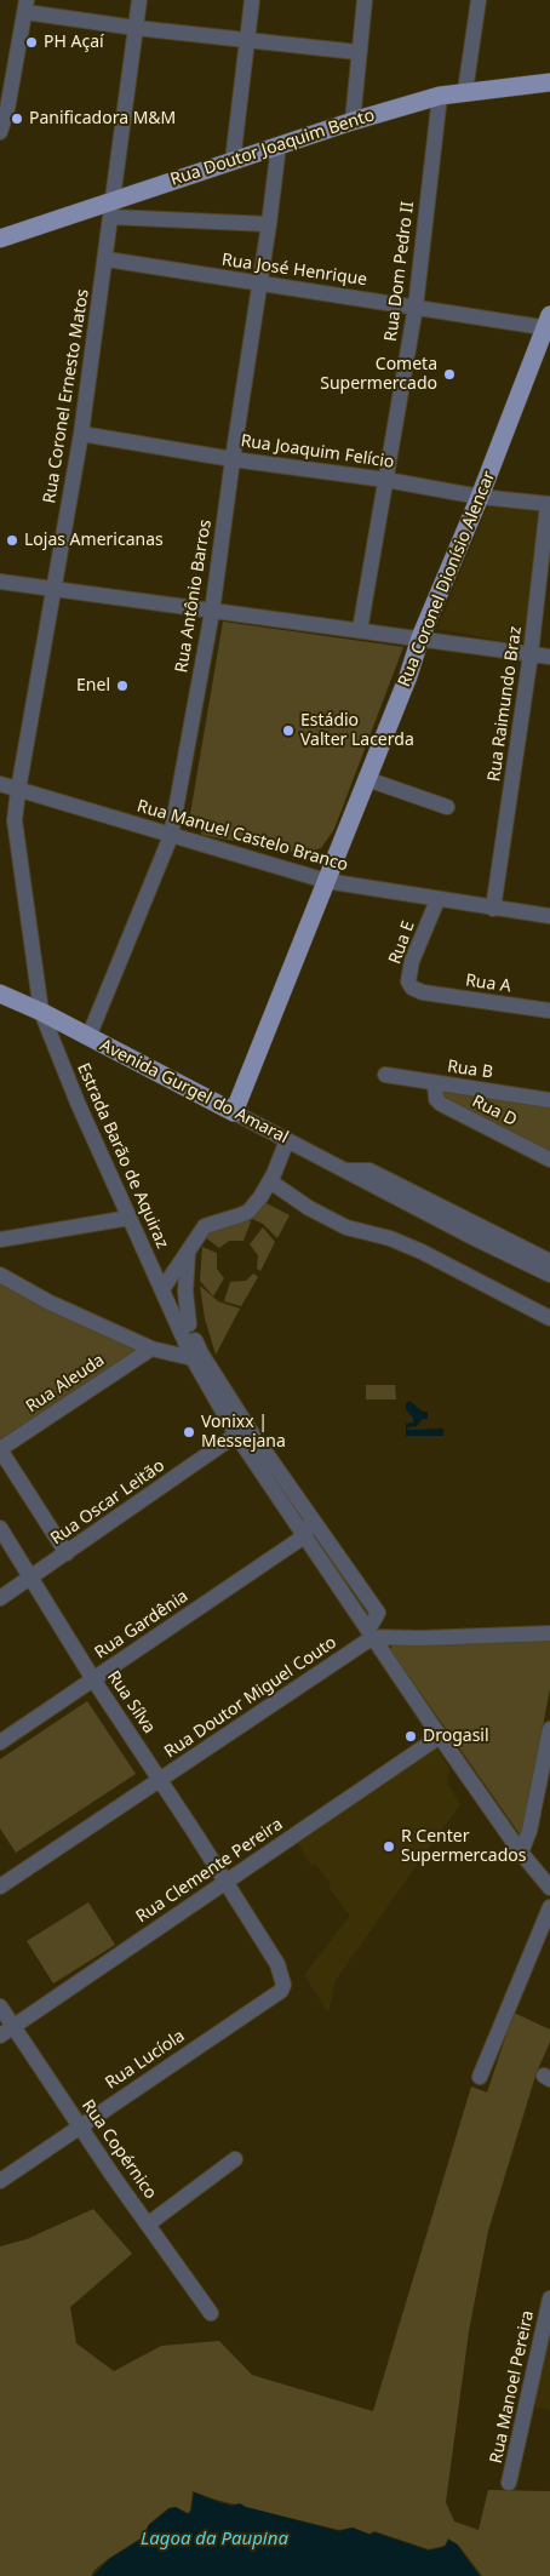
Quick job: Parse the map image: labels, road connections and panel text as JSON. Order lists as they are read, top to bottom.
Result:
{
  "streets": {
    "main road": ["Rua Doutor Joaquim Bento", "Rua Coronel Dionísio Alencar", "Avenida Gurgel do Amaral"],
    "street": [
      "Rua José Henrique",
      "Rua Dom Pedro II",
      "Rua Coronel Ernesto Matos",
      "Rua Joaquim Felício",
      "Rua Antônio Barros",
      "Rua Raimundo Braz",
      "Rua Manuel Castelo Branco",
      "Rua E",
      "Rua A",
      "Rua B",
      "Rua D",
      "Estrada Barão de Aquiraz",
      "Rua Aleuda",
      "Rua Oscar Leitão",
      "Rua Gardênia",
      "Rua Doutor Miguel Couto",
      "Rua Sílva",
      "Rua Clemente Pereira",
      "Rua Lucíola",
      "Rua Copérnico",
      "Rua Manoel Pereira"
    ]
  },
  "crossings": [
    ["Rua Doutor Joaquim Bento", "Rua Dom Pedro II"],
    ["Rua Doutor Joaquim Bento", "Rua Coronel Ernesto Matos"],
    ["Rua Doutor Joaquim Bento", "Rua Antônio Barros"],
    ["Rua José Henrique", "Rua Dom Pedro II"],
    ["Rua José Henrique", "Rua Coronel Ernesto Matos"],
    ["Rua José Henrique", "Rua Coronel Dionísio Alencar"],
    ["Rua José Henrique", "Rua Antônio Barros"],
    ["Rua Dom Pedro II", "Rua Joaquim Felício"],
    ["Rua Coronel Ernesto Matos", "Rua Joaquim Felício"],
    ["Rua Coronel Ernesto Matos", "Rua Manuel Castelo Branco"],
    ["Rua Coronel Ernesto Matos", "Avenida Gurgel do Amaral"],
    ["Rua Coronel Ernesto Matos", "Estrada Barão de Aquiraz"],
    ["Rua Joaquim Felício", "Rua Coronel Dionísio Alencar"],
    ["Rua Joaquim Felício", "Rua Antônio Barros"],
    ["Rua Joaquim Felício", "Rua Raimundo Braz"],
    ["Rua Coronel Dionísio Alencar", "Rua Manuel Castelo Branco"],
    ["Rua Coronel Dionísio Alencar", "Avenida Gurgel do Amaral"],
    ["Rua Antônio Barros", "Rua Manuel Castelo Branco"],
    ["Rua Antônio Barros", "Avenida Gurgel do Amaral"],
    ["Rua Raimundo Braz", "Rua Manuel Castelo Branco"],
    ["Rua Manuel Castelo Branco", "Rua E"],
    ["Rua E", "Rua A"],
    ["Rua B", "Rua D"],
    ["Avenida Gurgel do Amaral", "Estrada Barão de Aquiraz"],
    ["Estrada Barão de Aquiraz", "Rua Oscar Leitão"],
    ["Estrada Barão de Aquiraz", "Rua Gardênia"],
    ["Estrada Barão de Aquiraz", "Rua Doutor Miguel Couto"],
    ["Estrada Barão de Aquiraz", "Rua Clemente Pereira"],
    ["Rua Oscar Leitão", "Rua Sílva"],
    ["Rua Gardênia", "Rua Sílva"],
    ["Rua Doutor Miguel Couto", "Rua Sílva"],
    ["Rua Sílva", "Rua Clemente Pereira"],
    ["Rua Sílva", "Rua Lucíola"],
    ["Rua Clemente Pereira", "Rua Copérnico"],
    ["Rua Lucíola", "Rua Copérnico"]
  ],
  "water": ["Lagoa da Paupina"],
  "places": [
    "PH Açaí",
    "Panificadora M&M",
    "Cometa Supermercado",
    "Lojas Americanas",
    "Enel",
    "Estádio Valter Lacerda",
    "Vonixx | Messejana",
    "Drogasil",
    "R Center Supermercados"
  ]
}
